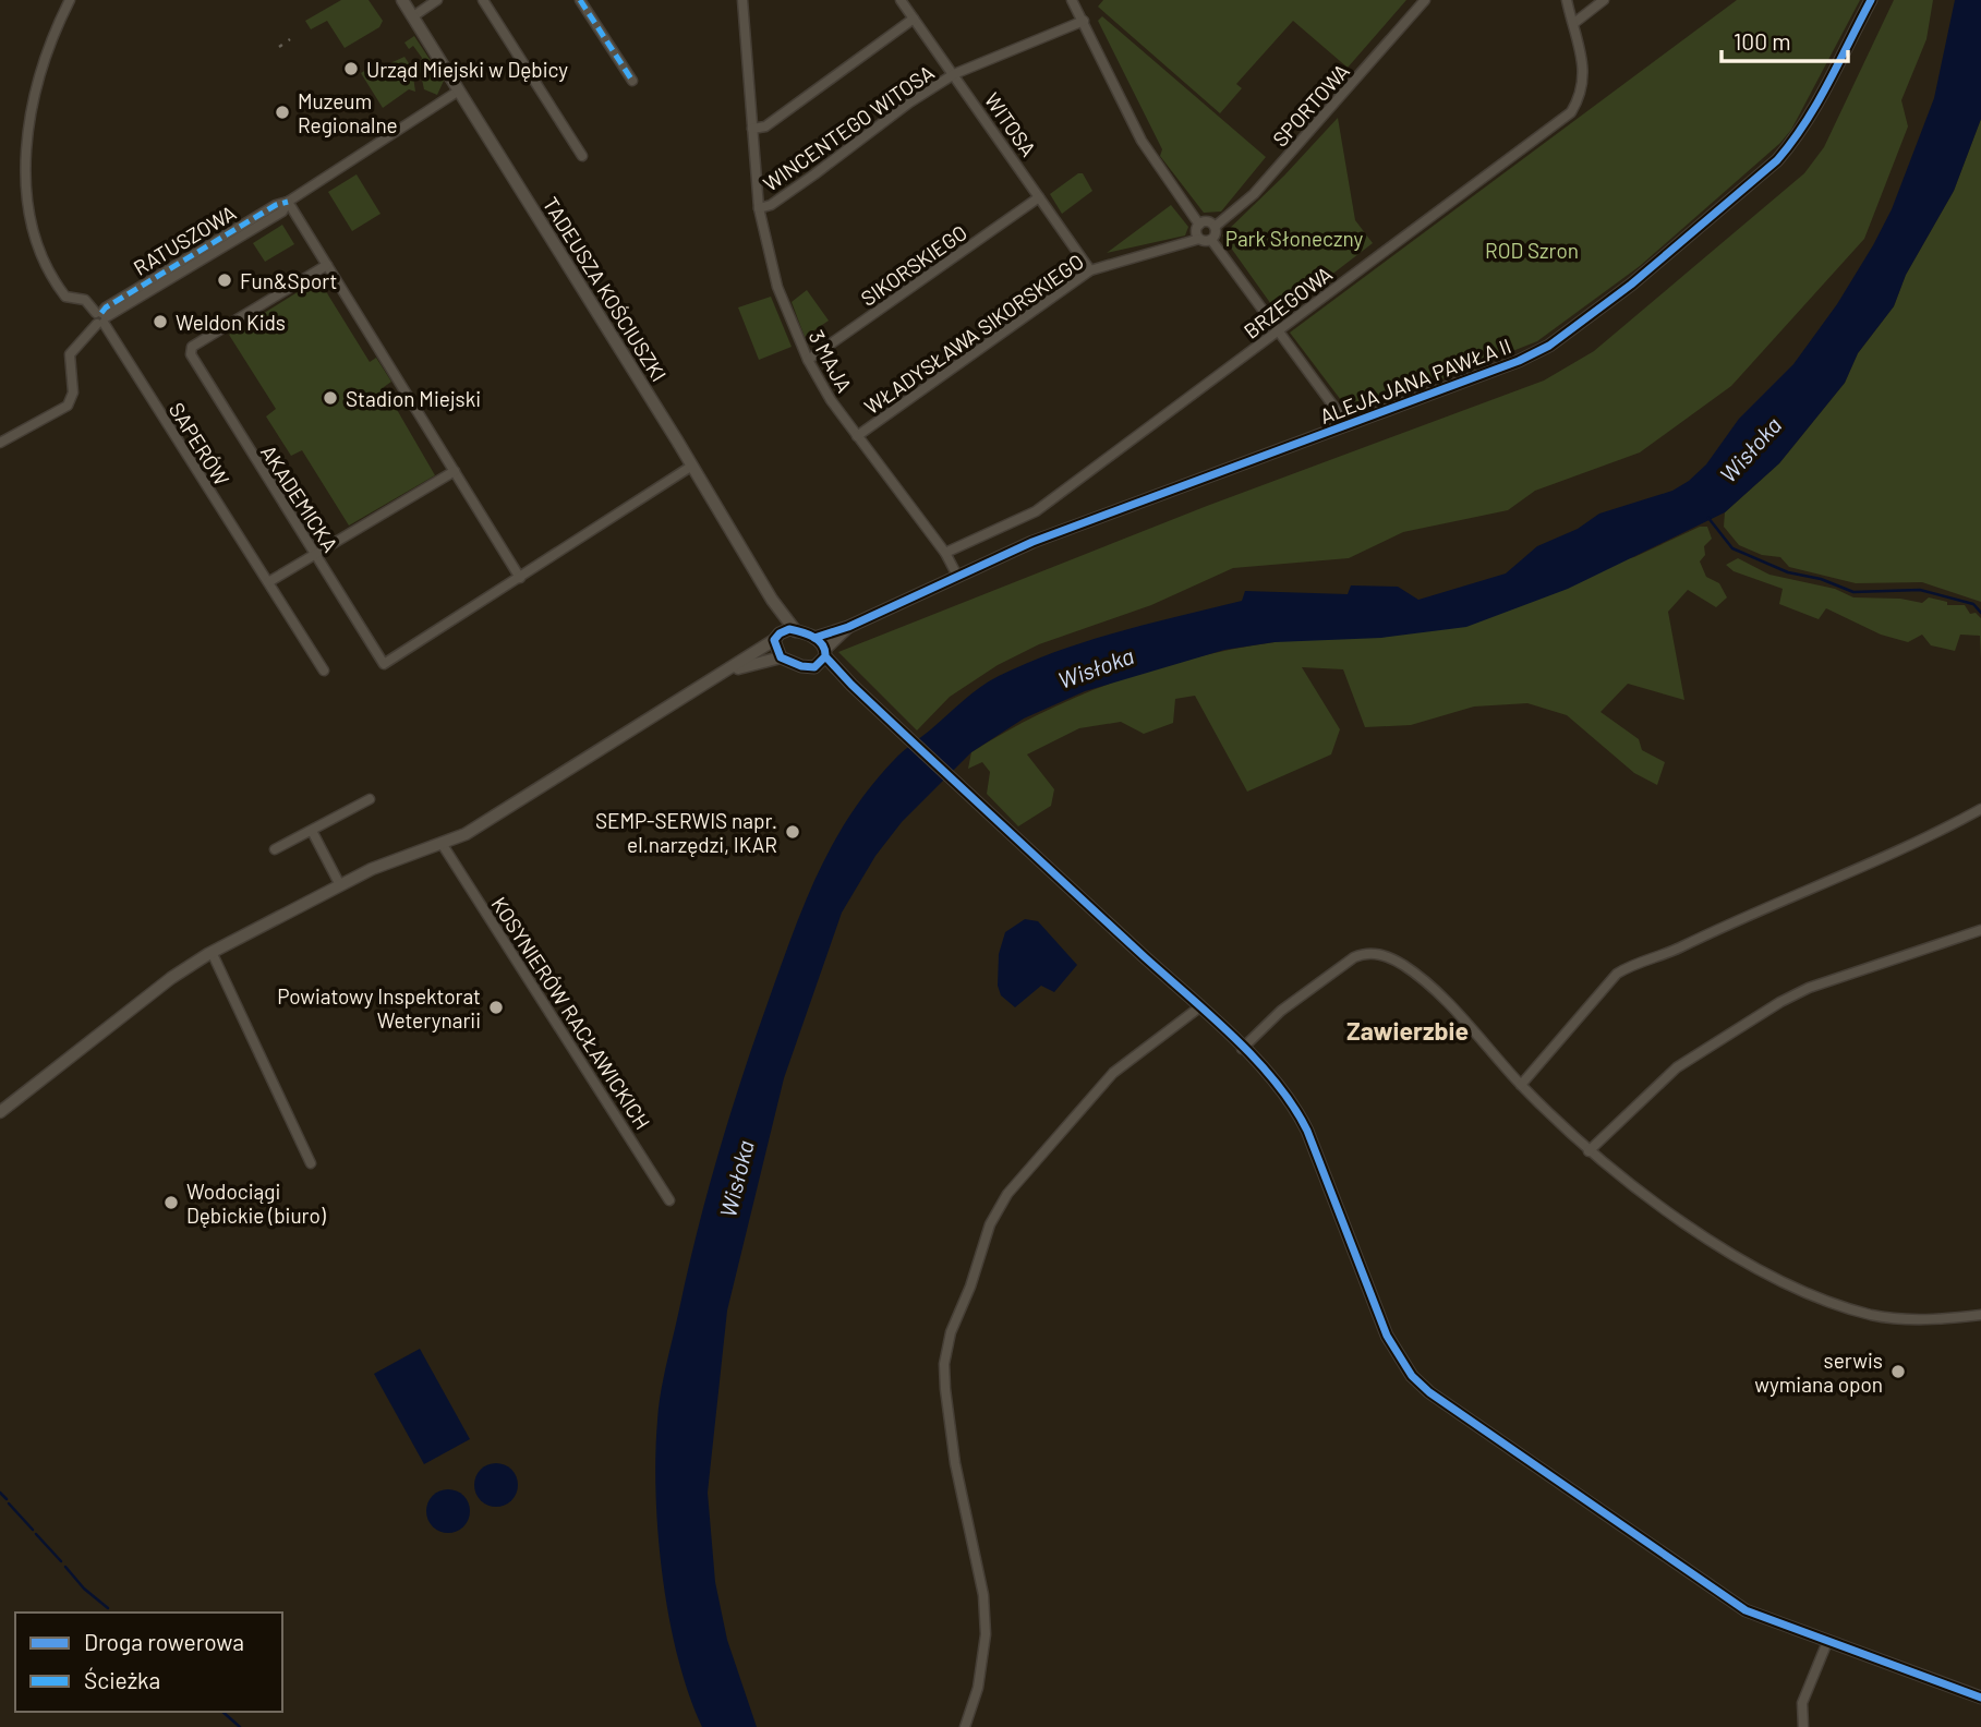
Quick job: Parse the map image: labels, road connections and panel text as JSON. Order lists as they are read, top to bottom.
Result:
{
  "streets": {
    "street": [
      "SPORTOWA",
      "WITOSA",
      "WINCENTEGO WITOSA",
      "RATUSZOWA",
      "SIKORSKIEGO",
      "TADEUSZA KOŚCIUSZKI",
      "BRZEGOWA",
      "WŁADYSŁAWA SIKORSKIEGO",
      "3 MAJA",
      "ALEJA JANA PAWŁA II",
      "SAPERÓW",
      "AKADEMICKA",
      "KOSYNIERÓW RACŁAWICKICH"
    ]
  },
  "crossings": [
    ["SPORTOWA", "WŁADYSŁAWA SIKORSKIEGO"],
    ["WITOSA", "WINCENTEGO WITOSA"],
    ["WITOSA", "SIKORSKIEGO"],
    ["WITOSA", "WŁADYSŁAWA SIKORSKIEGO"],
    ["WINCENTEGO WITOSA", "3 MAJA"],
    ["RATUSZOWA", "TADEUSZA KOŚCIUSZKI"],
    ["RATUSZOWA", "SAPERÓW"],
    ["SIKORSKIEGO", "3 MAJA"],
    ["TADEUSZA KOŚCIUSZKI", "ALEJA JANA PAWŁA II"],
    ["TADEUSZA KOŚCIUSZKI", "AKADEMICKA"],
    ["BRZEGOWA", "3 MAJA"],
    ["WŁADYSŁAWA SIKORSKIEGO", "3 MAJA"],
    ["3 MAJA", "ALEJA JANA PAWŁA II"]
  ],
  "districts": ["Zawierzbie"],
  "water": ["Wisłoka"],
  "parks": ["Park Słoneczny", "ROD Szron"],
  "places": [
    "Urząd Miejski w Dębicy",
    "Muzeum Regionalne",
    "Fun&Sport",
    "Weldon Kids",
    "Stadion Miejski",
    "SEMP-SERWIS napr. el.narzędzi, IKAR",
    "Powiatowy Inspektorat Weterynarii",
    "Wodociągi Dębickie (biuro)",
    "serwis wymiana opon"
  ],
  "legend": ["Droga rowerowa", "Ścieżka"],
  "scale_bar": "100 m"
}
